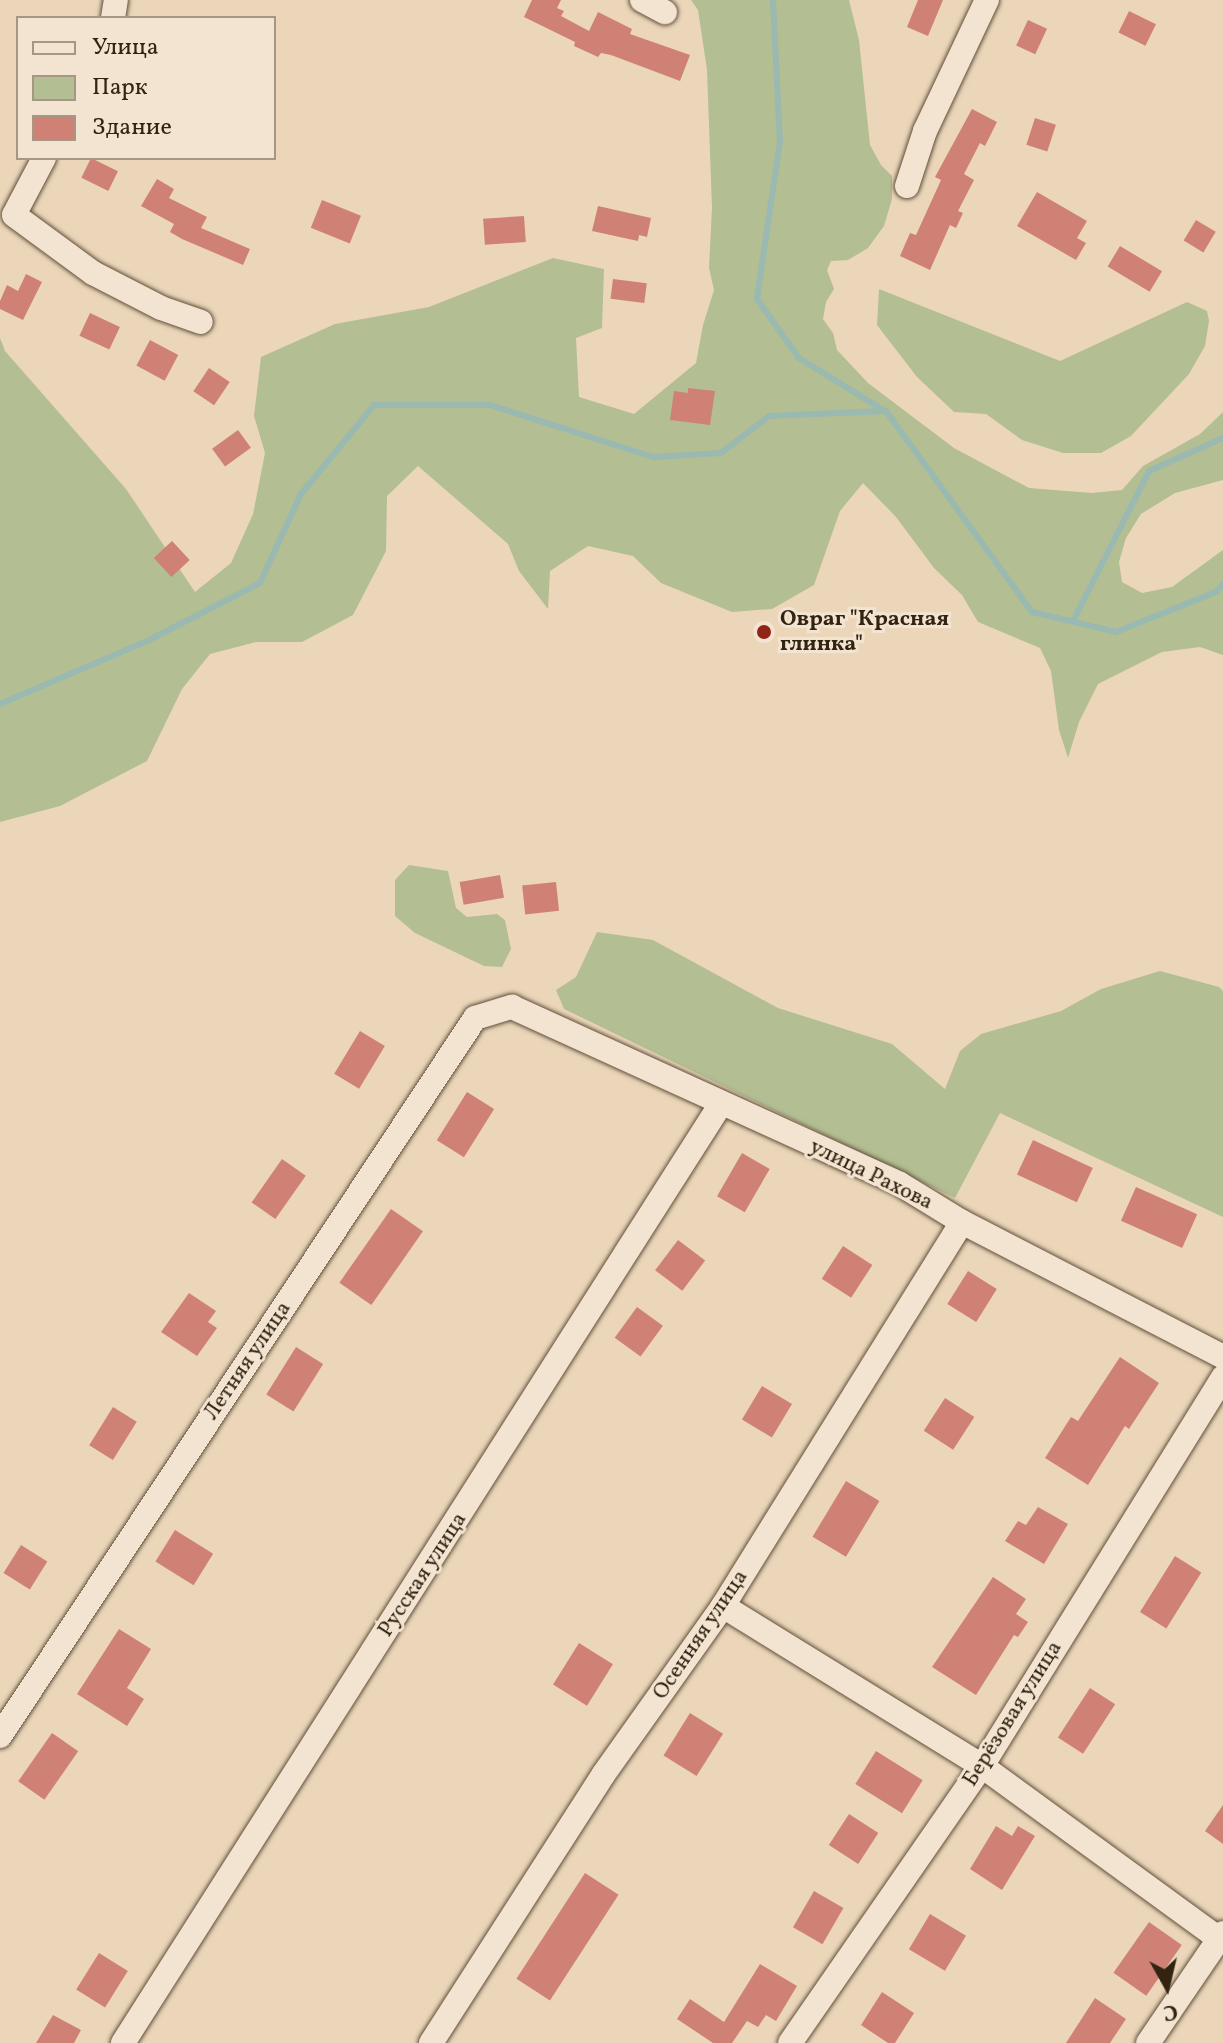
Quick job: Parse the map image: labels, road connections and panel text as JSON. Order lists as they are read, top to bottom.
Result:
{
  "streets": {
    "street": [
      "улица Рахова",
      "Летняя улица",
      "Русская улица",
      "Осенняя улица",
      "Берёзовая улица"
    ]
  },
  "crossings": [
    ["улица Рахова", "Летняя улица"],
    ["улица Рахова", "Русская улица"],
    ["улица Рахова", "Осенняя улица"]
  ],
  "places": ["Овраг \"Красная глинка\""],
  "legend": ["Улица", "Парк", "Здание"],
  "north": "bottom"
}
